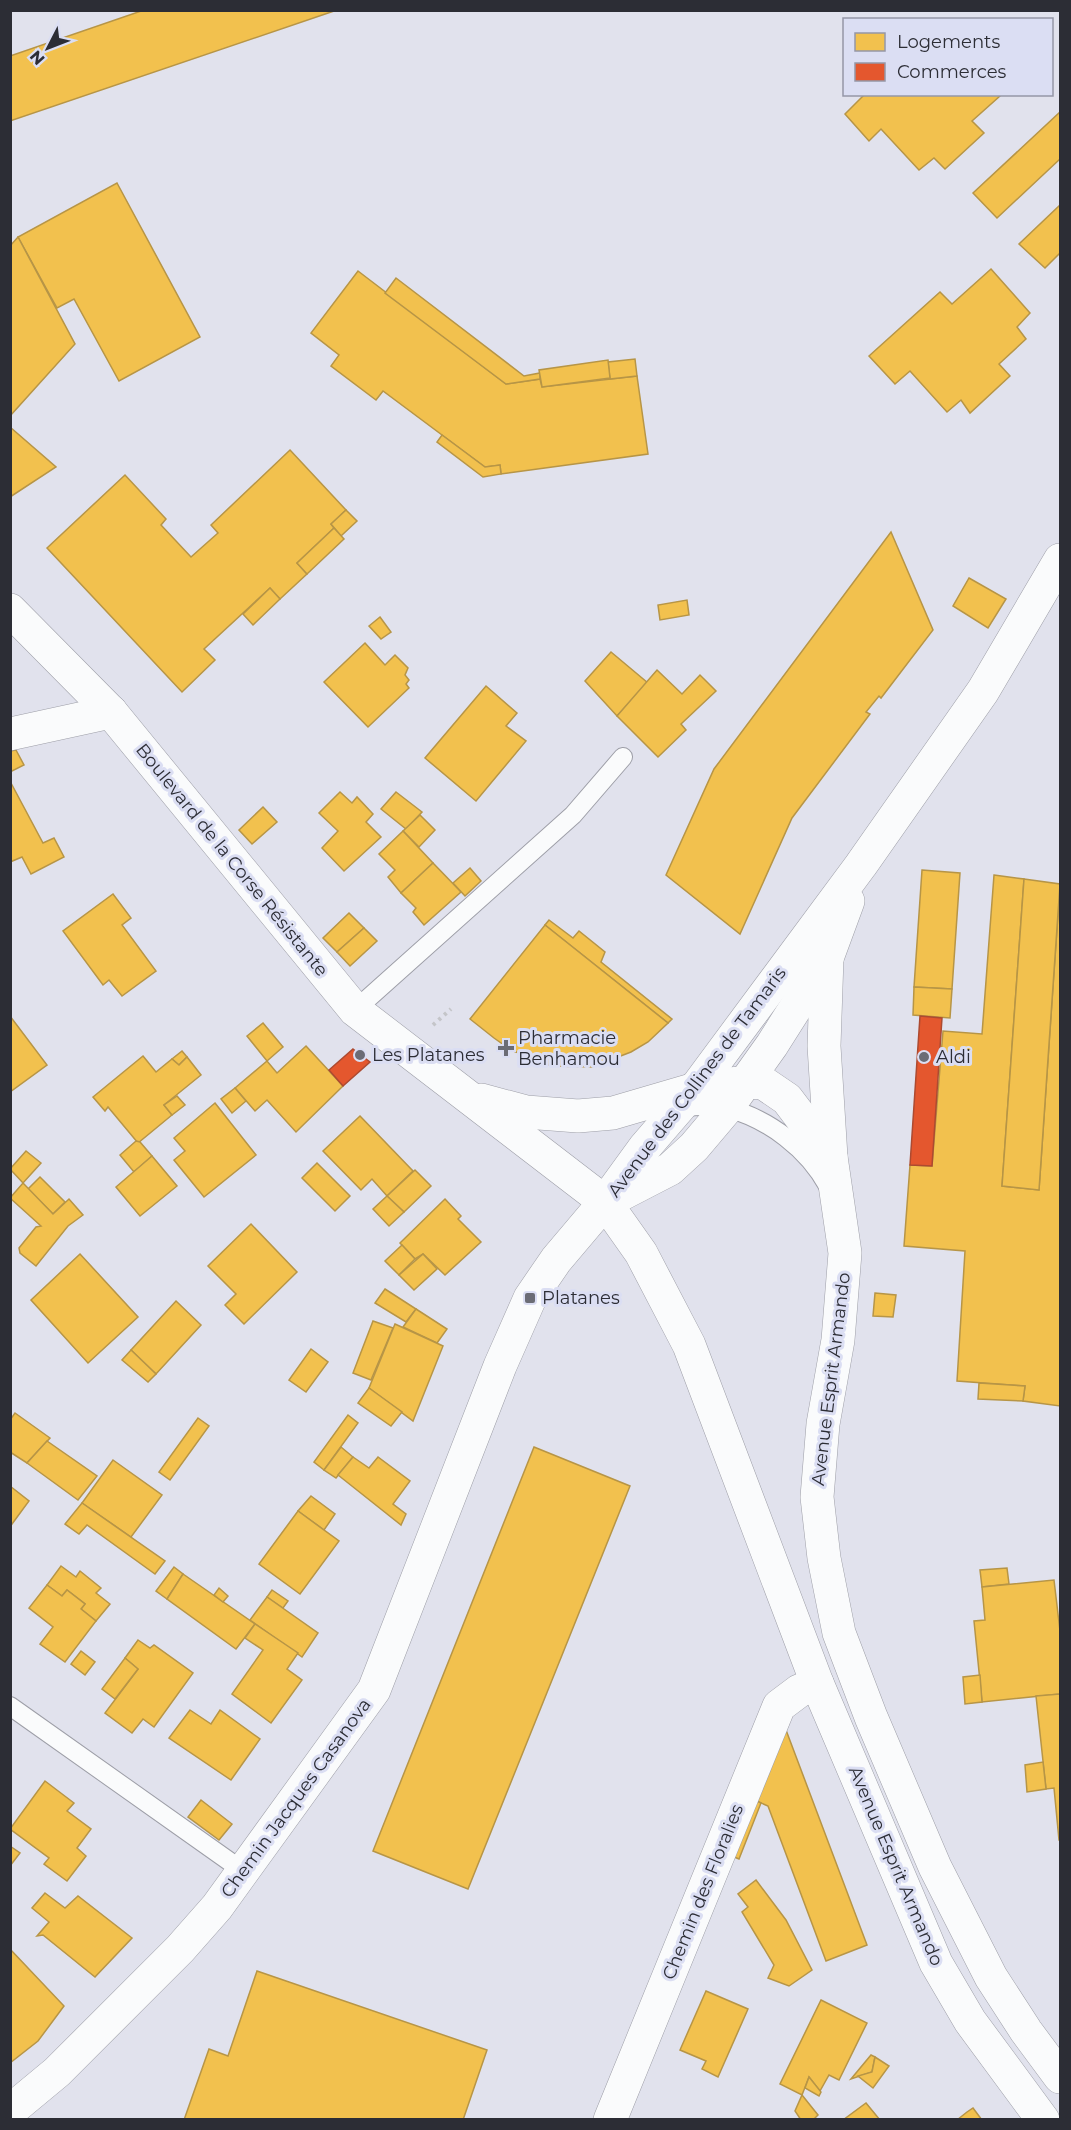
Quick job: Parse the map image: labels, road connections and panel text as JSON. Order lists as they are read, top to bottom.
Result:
{
  "streets": {
    "street": [
      "Boulevard de la Corse Résistante",
      "Avenue des Collines de Tamaris",
      "Avenue Esprit Armando",
      "Chemin Jacques Casanova",
      "Chemin des Floralies"
    ]
  },
  "crossings": [
    ["Boulevard de la Corse Résistante", "Avenue des Collines de Tamaris"],
    ["Boulevard de la Corse Résistante", "Avenue Esprit Armando"],
    ["Boulevard de la Corse Résistante", "Chemin Jacques Casanova"],
    ["Avenue des Collines de Tamaris", "Avenue Esprit Armando"],
    ["Avenue des Collines de Tamaris", "Chemin Jacques Casanova"],
    ["Avenue Esprit Armando", "Chemin Jacques Casanova"],
    ["Avenue Esprit Armando", "Chemin des Floralies"]
  ],
  "places": {
    "health": ["Pharmacie Benhamou"],
    "other": ["Les Platanes", "Aldi"],
    "transit": ["Platanes"]
  },
  "legend": ["Logements", "Commerces"],
  "north": "bottom left"
}
